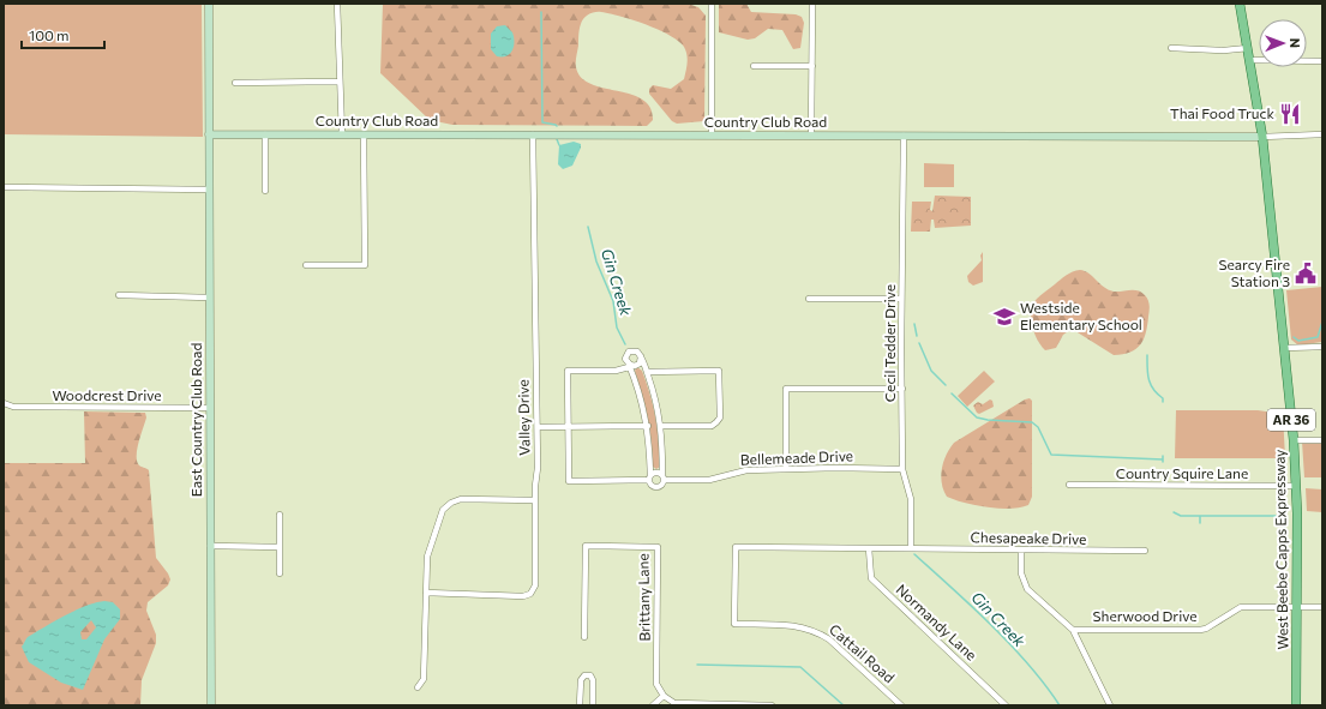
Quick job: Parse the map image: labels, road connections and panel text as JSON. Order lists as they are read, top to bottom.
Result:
{
  "streets": {
    "main road": ["AR 36", "West Beebe Capps Expressway"],
    "street": [
      "Country Club Road",
      "Cecil Tedder Drive",
      "Woodcrest Drive",
      "Valley Drive",
      "East Country Club Road",
      "Bellemeade Drive",
      "Country Squire Lane",
      "Chesapeake Drive",
      "Brittany Lane",
      "Sherwood Drive",
      "Normandy Lane",
      "Cattail Road"
    ]
  },
  "crossings": [
    ["Country Club Road", "Cecil Tedder Drive"],
    ["Country Club Road", "Valley Drive"],
    ["Country Club Road", "East Country Club Road"],
    ["Country Club Road", "AR 36"],
    ["Country Club Road", "West Beebe Capps Expressway"],
    ["Cecil Tedder Drive", "Bellemeade Drive"],
    ["Cecil Tedder Drive", "Chesapeake Drive"],
    ["Woodcrest Drive", "East Country Club Road"],
    ["AR 36", "West Beebe Capps Expressway"],
    ["Country Squire Lane", "West Beebe Capps Expressway"],
    ["Chesapeake Drive", "Normandy Lane"],
    ["Chesapeake Drive", "Cattail Road"],
    ["West Beebe Capps Expressway", "Sherwood Drive"]
  ],
  "water": ["Gin Creek"],
  "places": {
    "restaurant": ["Thai Food Truck"],
    "public building": ["Searcy Fire Station 3"],
    "school or university": ["Westside Elementary School"]
  },
  "scale_bar": "100 m",
  "north": "right"
}
